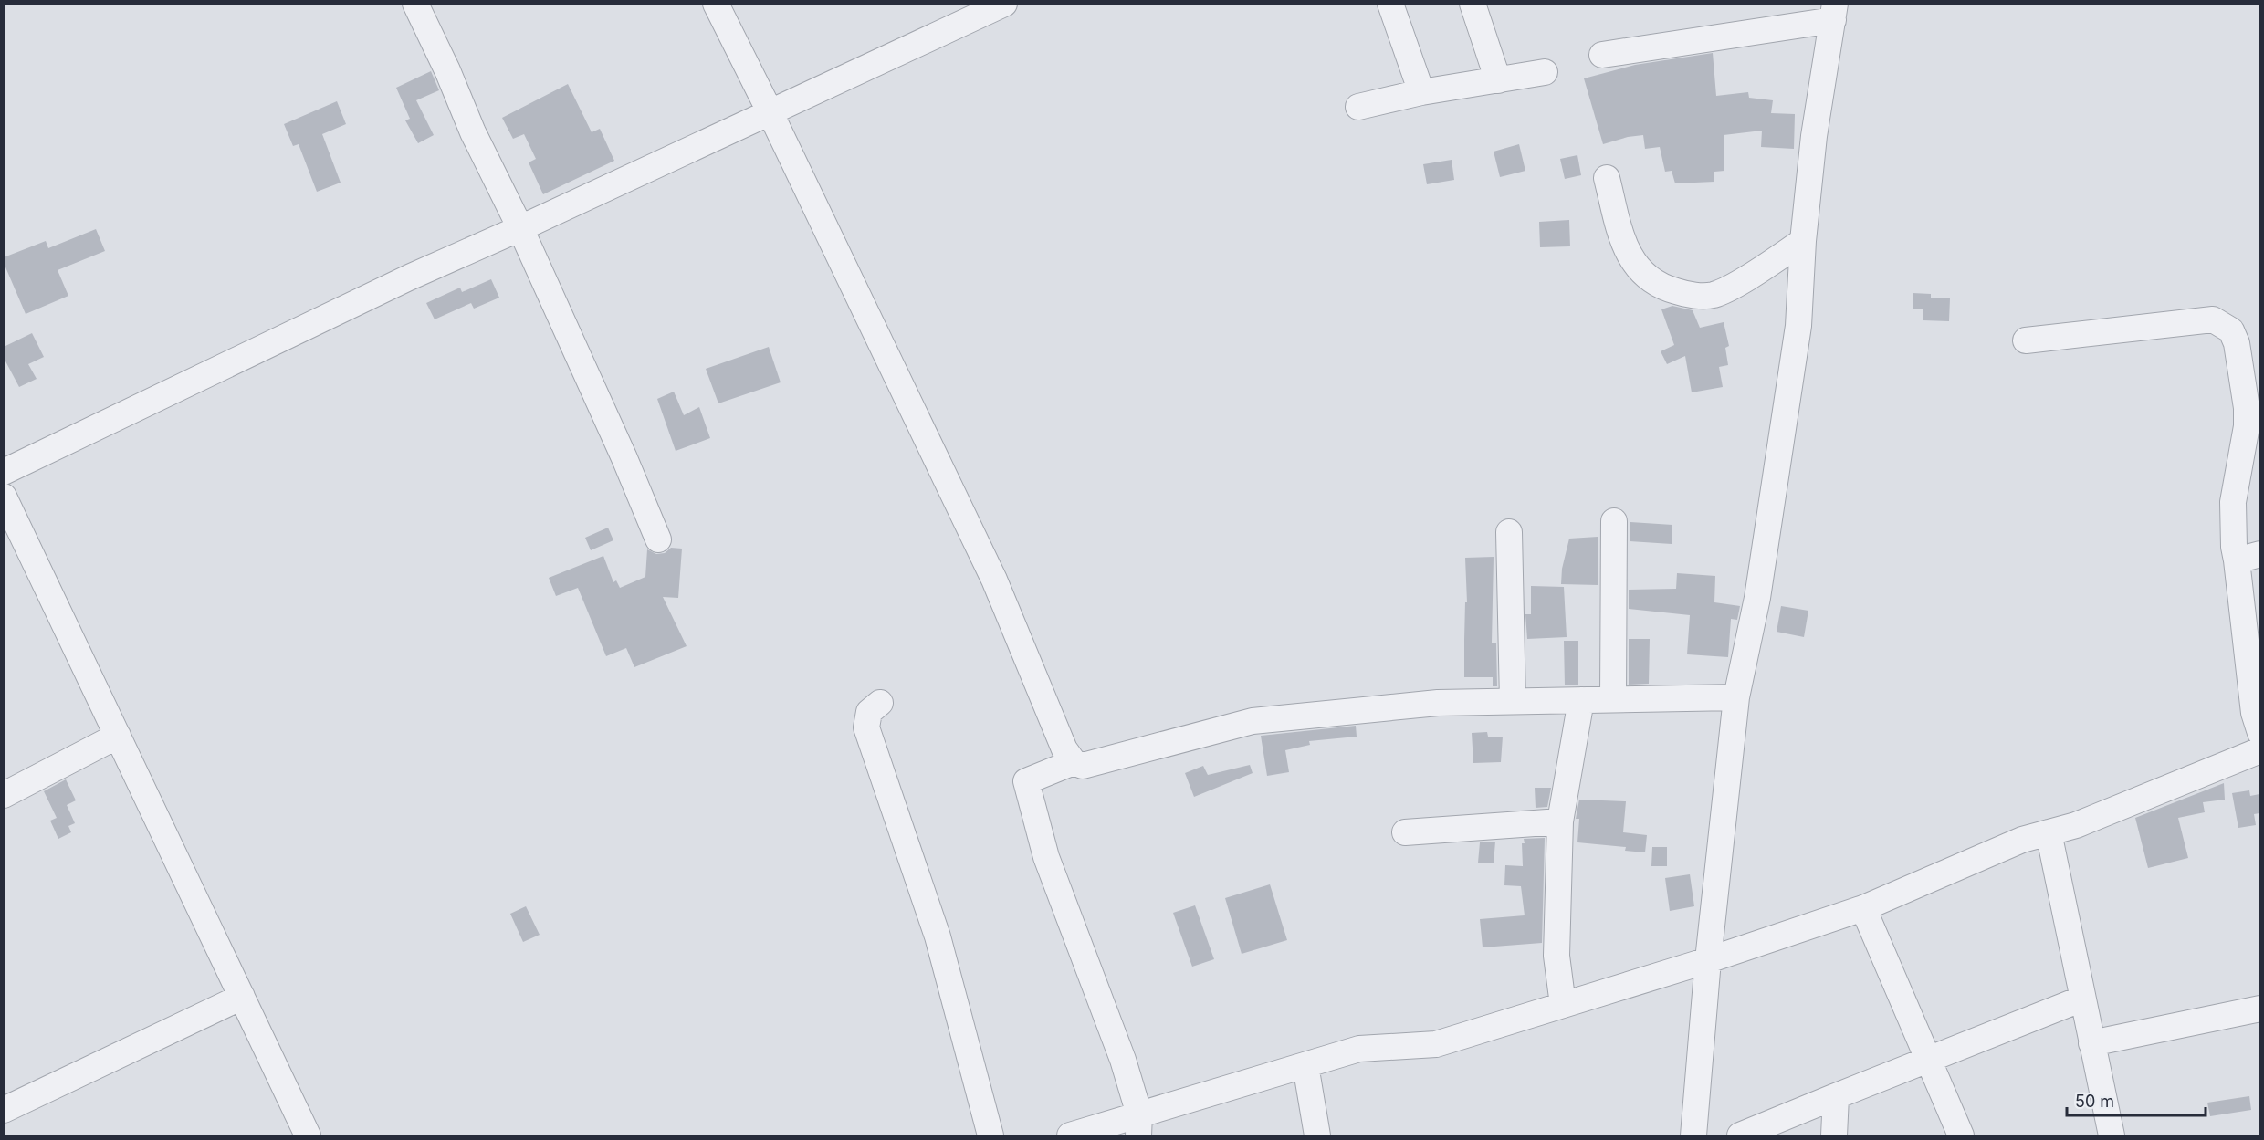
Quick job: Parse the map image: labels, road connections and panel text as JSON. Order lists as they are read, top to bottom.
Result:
{
  "scale_bar": "50 m"
}
